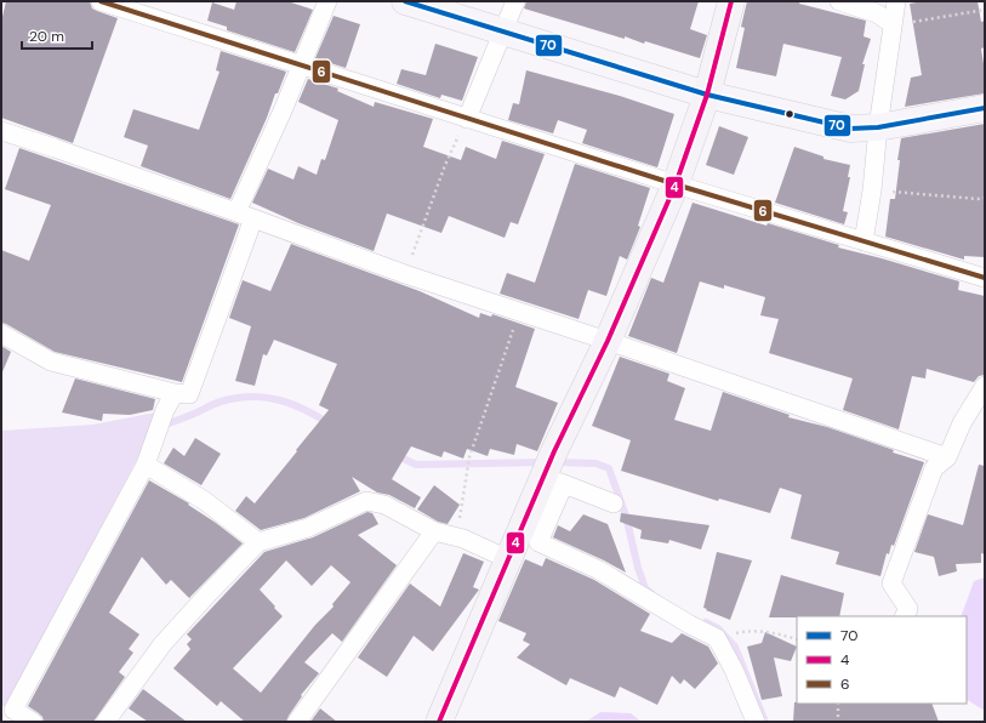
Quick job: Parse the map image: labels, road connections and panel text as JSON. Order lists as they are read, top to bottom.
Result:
{
  "lines": ["transit line 70", "transit line 4", "transit line 6"],
  "legend": ["70", "4", "6"],
  "scale_bar": "20 m"
}
